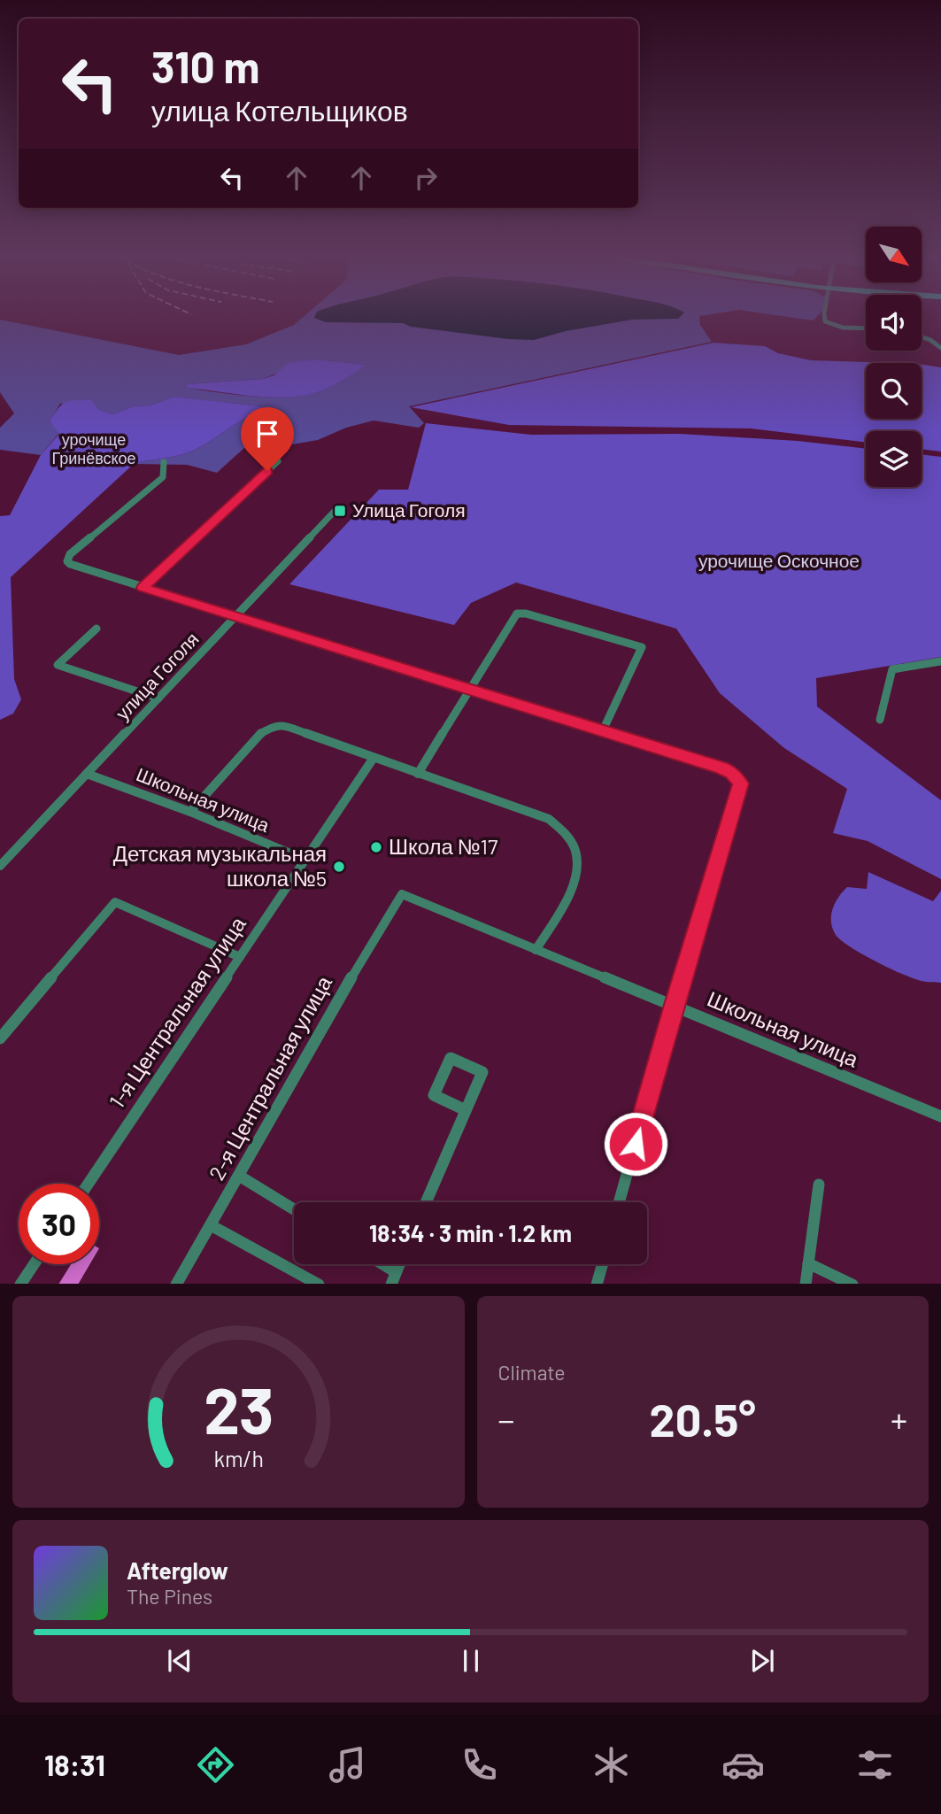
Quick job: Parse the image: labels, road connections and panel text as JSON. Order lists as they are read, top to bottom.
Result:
{
  "streets": {
    "street": [
      "улица Гоголя",
      "Школьная улица",
      "1-я Центральная улица",
      "2-я Центральная улица"
    ]
  },
  "crossings": [
    ["улица Гоголя", "Школьная улица"],
    ["Школьная улица", "1-я Центральная улица"],
    ["Школьная улица", "2-я Центральная улица"]
  ],
  "parks": ["урочище Гринёвское", "урочище Оскочное"],
  "places": {
    "transit": ["Улица Гоголя"],
    "other": ["Школа №17", "Детская музыкальная школа №5"]
  },
  "north": "bottom right",
  "page": {
    "turn": ["310 m", "улица Котельщиков"],
    "limit": "30",
    "trip": "18:34 · 3 min · 1.2 km",
    "tile": "Climate",
    "heat": ["−", "20.5°", "+"],
    "song": ["Afterglow", "The Pines"],
    "tabs": "18:31",
    "gauge": ["23", "km/h"]
  }
}
